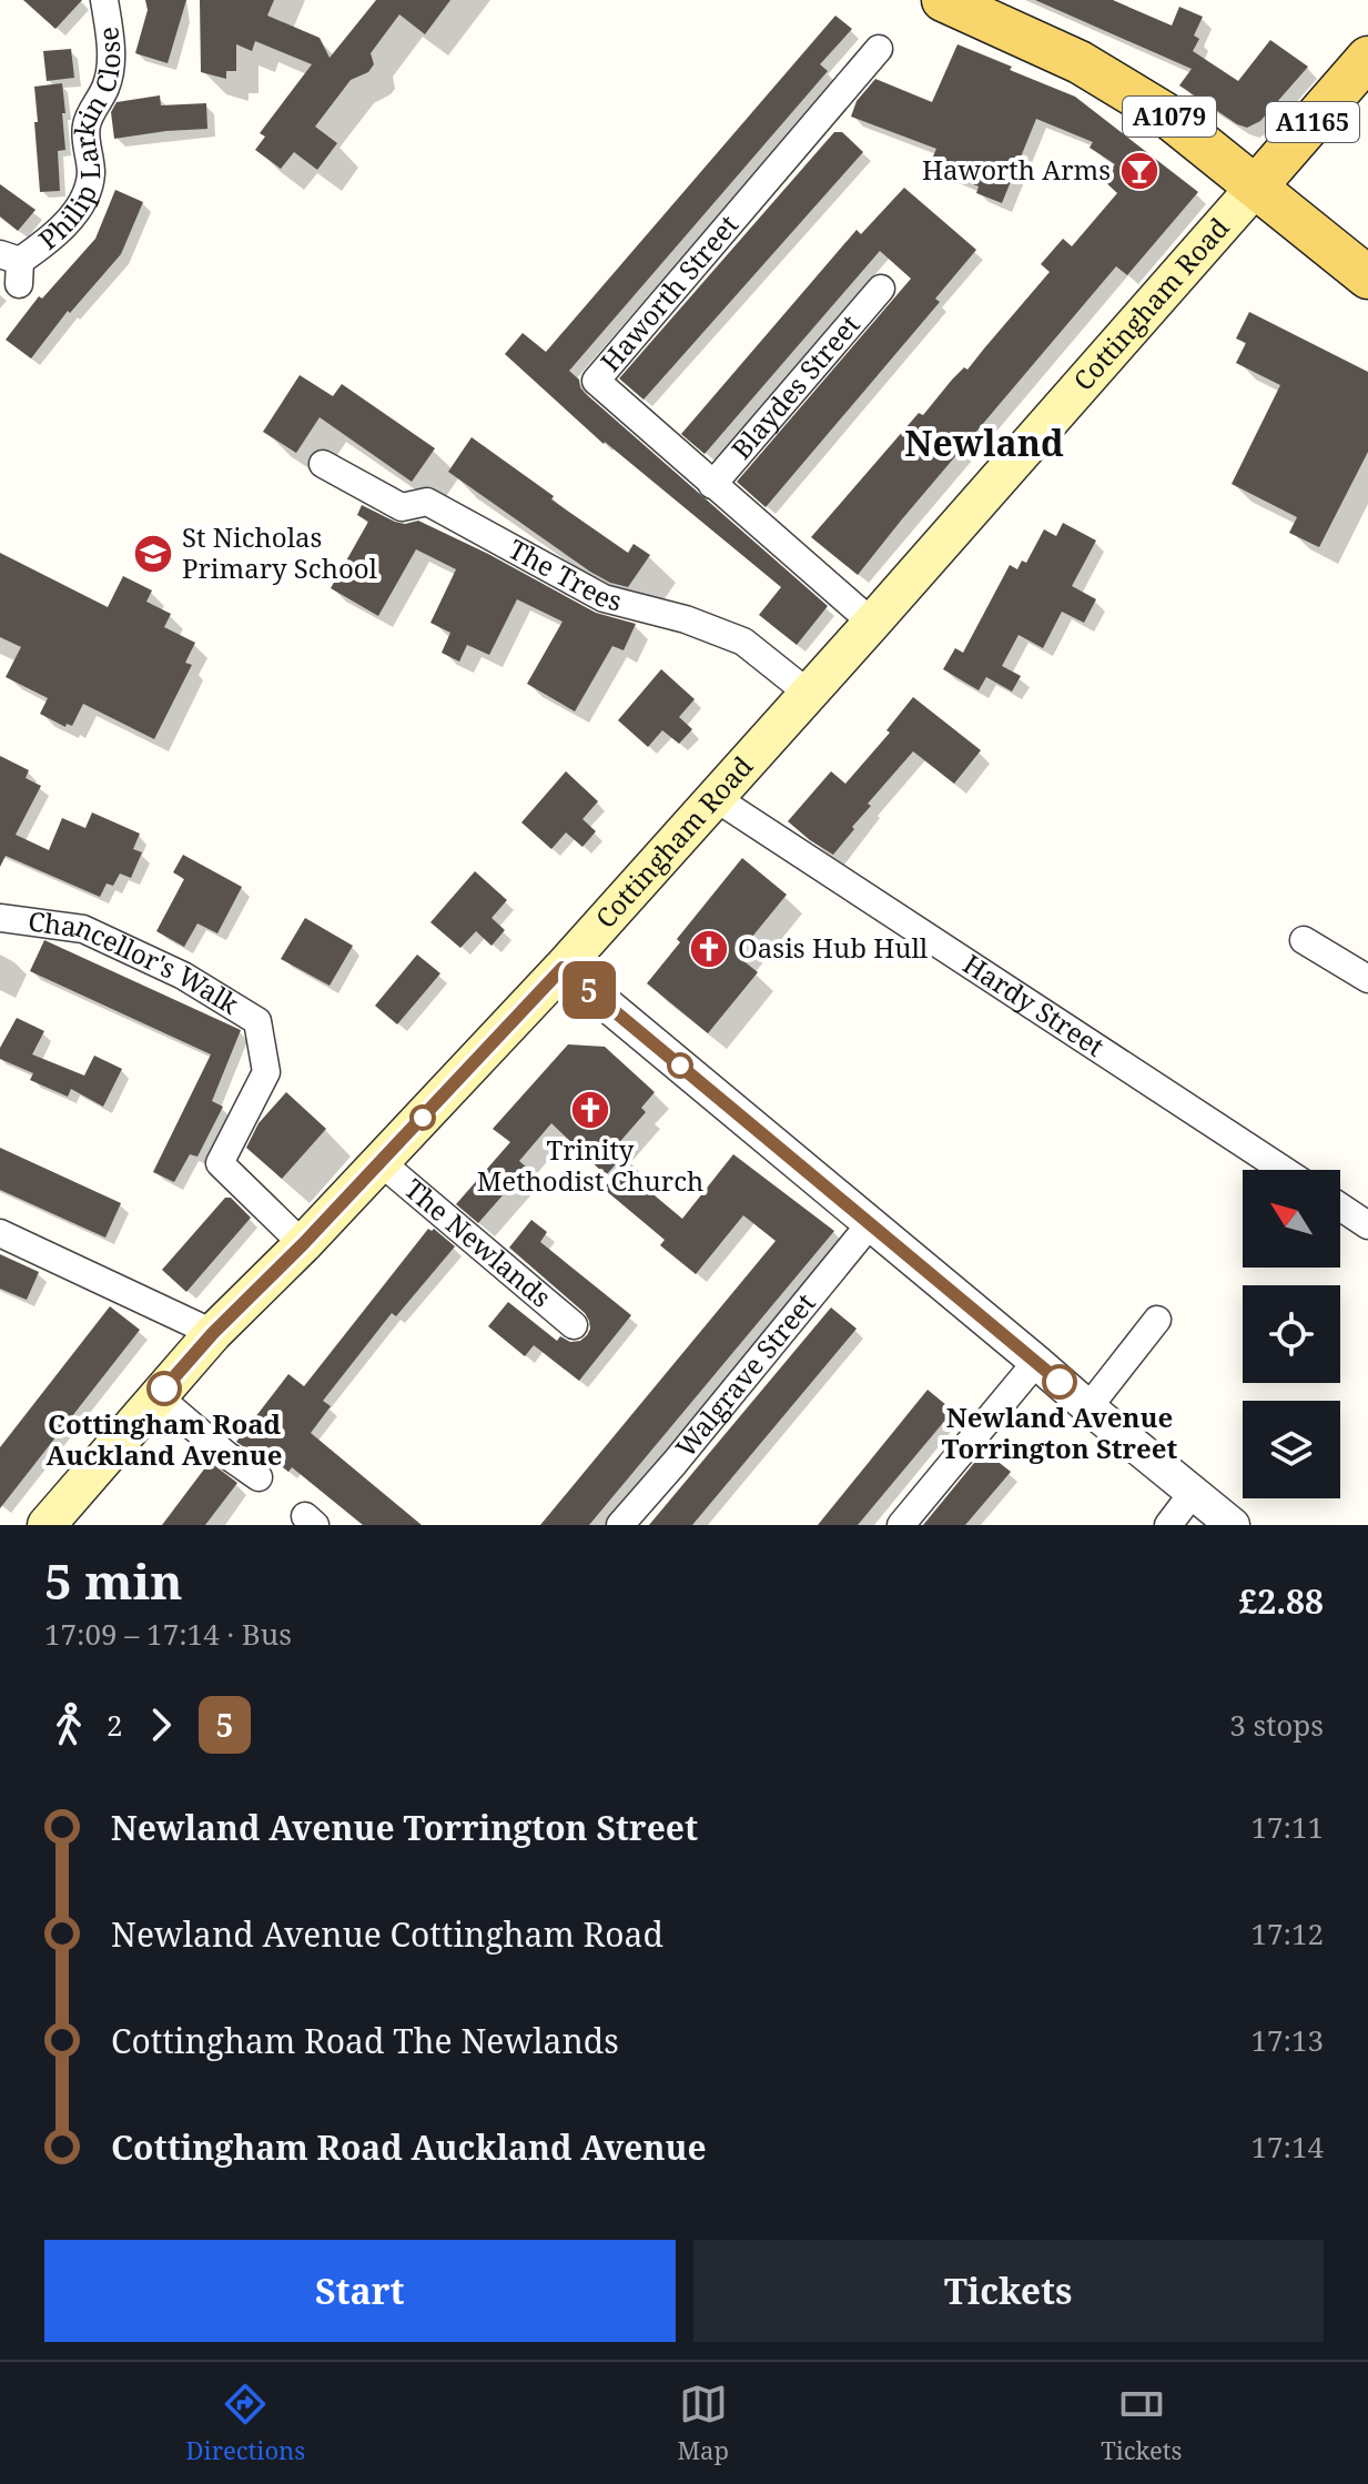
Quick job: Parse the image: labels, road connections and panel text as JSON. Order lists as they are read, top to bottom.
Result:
{
  "streets": {
    "main road": ["A1079", "A1165", "Cottingham Road"],
    "street": [
      "Philip Larkin Close",
      "Haworth Street",
      "Blaydes Street",
      "The Trees",
      "Chancellor's Walk",
      "Hardy Street",
      "The Newlands",
      "Walgrave Street"
    ]
  },
  "crossings": [
    ["A1079", "A1165"],
    ["A1079", "Cottingham Road"],
    ["A1165", "Cottingham Road"],
    ["Haworth Street", "Cottingham Road"],
    ["Haworth Street", "Blaydes Street"],
    ["Cottingham Road", "The Trees"],
    ["Cottingham Road", "Chancellor's Walk"],
    ["Cottingham Road", "Hardy Street"],
    ["Cottingham Road", "The Newlands"]
  ],
  "districts": ["Newland"],
  "places": {
    "bar": ["Haworth Arms"],
    "school or university": ["St Nicholas Primary School"],
    "church": ["Oasis Hub Hull", "Trinity Methodist Church"],
    "other": ["Newland Avenue Torrington Street", "Cottingham Road Auckland Avenue"]
  },
  "lines": ["bus line 5"],
  "north": "top left",
  "page": {
    "on_map": "5",
    "heading": ["5 min", "17:09 – 17:14 · Bus", "£2.88"],
    "legs": ["2", "5", "3 stops"],
    "list": [
      {
        "name": "Newland Avenue Torrington Street",
        "value": "17:11"
      },
      {
        "name": "Newland Avenue Cottingham Road",
        "value": "17:12"
      },
      {
        "name": "Cottingham Road The Newlands",
        "value": "17:13"
      },
      {
        "name": "Cottingham Road Auckland Avenue",
        "value": "17:14"
      }
    ],
    "buttons": ["Start", "Tickets"],
    "tabs": ["Directions", "Map", "Tickets"]
  }
}
